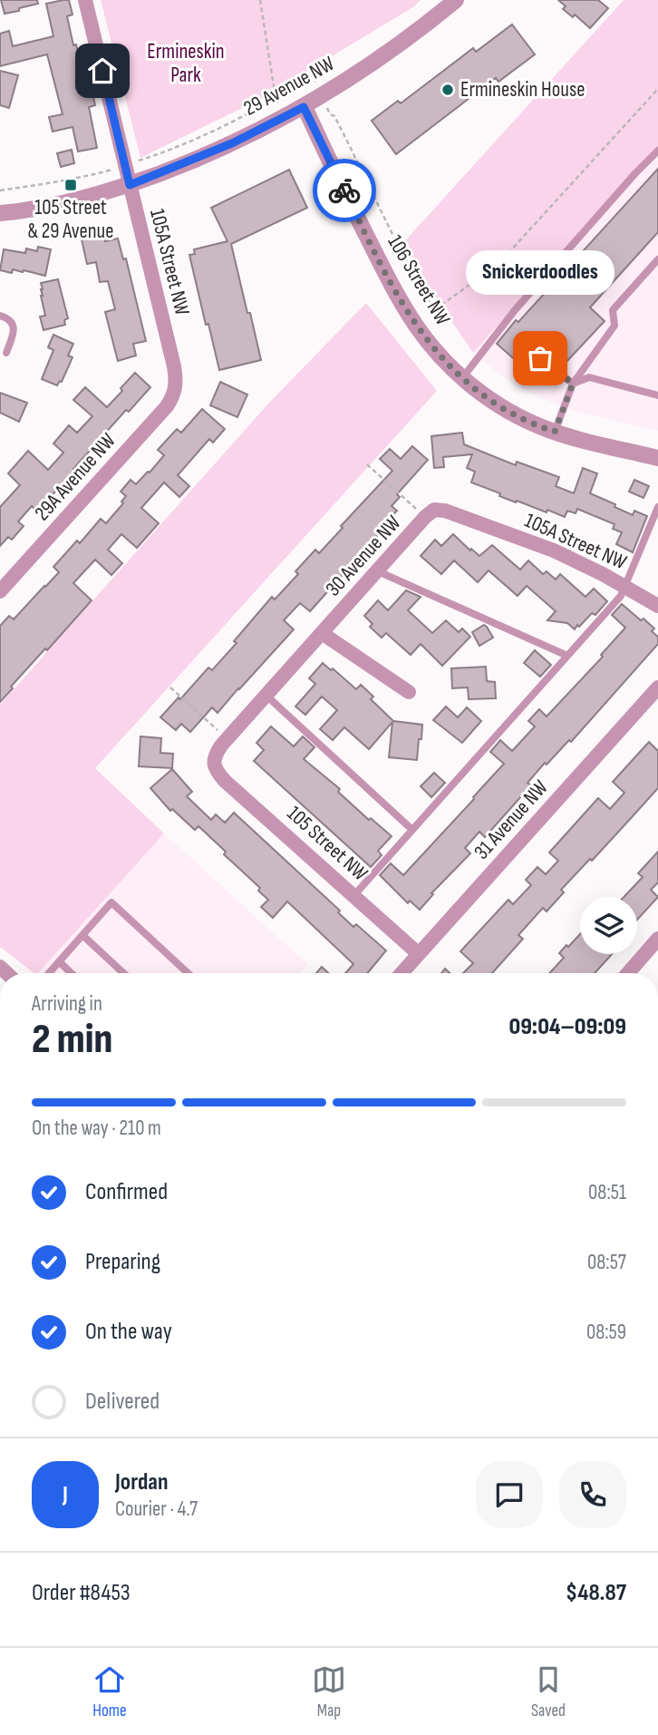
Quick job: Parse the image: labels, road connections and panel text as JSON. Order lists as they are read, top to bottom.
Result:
{
  "streets": {
    "street": [
      "29 Avenue NW",
      "105A Street NW",
      "106 Street NW",
      "29A Avenue NW",
      "30 Avenue NW",
      "31 Avenue NW",
      "105 Street NW"
    ]
  },
  "crossings": [
    ["29 Avenue NW", "105A Street NW"],
    ["29 Avenue NW", "106 Street NW"],
    ["105A Street NW", "29A Avenue NW"],
    ["105A Street NW", "30 Avenue NW"],
    ["30 Avenue NW", "105 Street NW"],
    ["31 Avenue NW", "105 Street NW"]
  ],
  "parks": ["Ermineskin Park"],
  "places": {
    "other": ["Ermineskin House", "Snickerdoodles"],
    "transit": ["105 Street & 29 Avenue"]
  },
  "page": {
    "bubble": "Snickerdoodles",
    "heading": ["2 min", "Arriving in", "09:04–09:09"],
    "panel": [
      "Jordan",
      "Courier · 4.7",
      "Order #8453",
      "$48.87"
    ],
    "bar": "On the way · 210 m",
    "list": [
      ["Confirmed", "08:51"],
      ["Preparing", "08:57"],
      ["On the way", "08:59"],
      "Delivered"
    ],
    "round": "J",
    "tabs": ["Home", "Map", "Saved"]
  }
}
